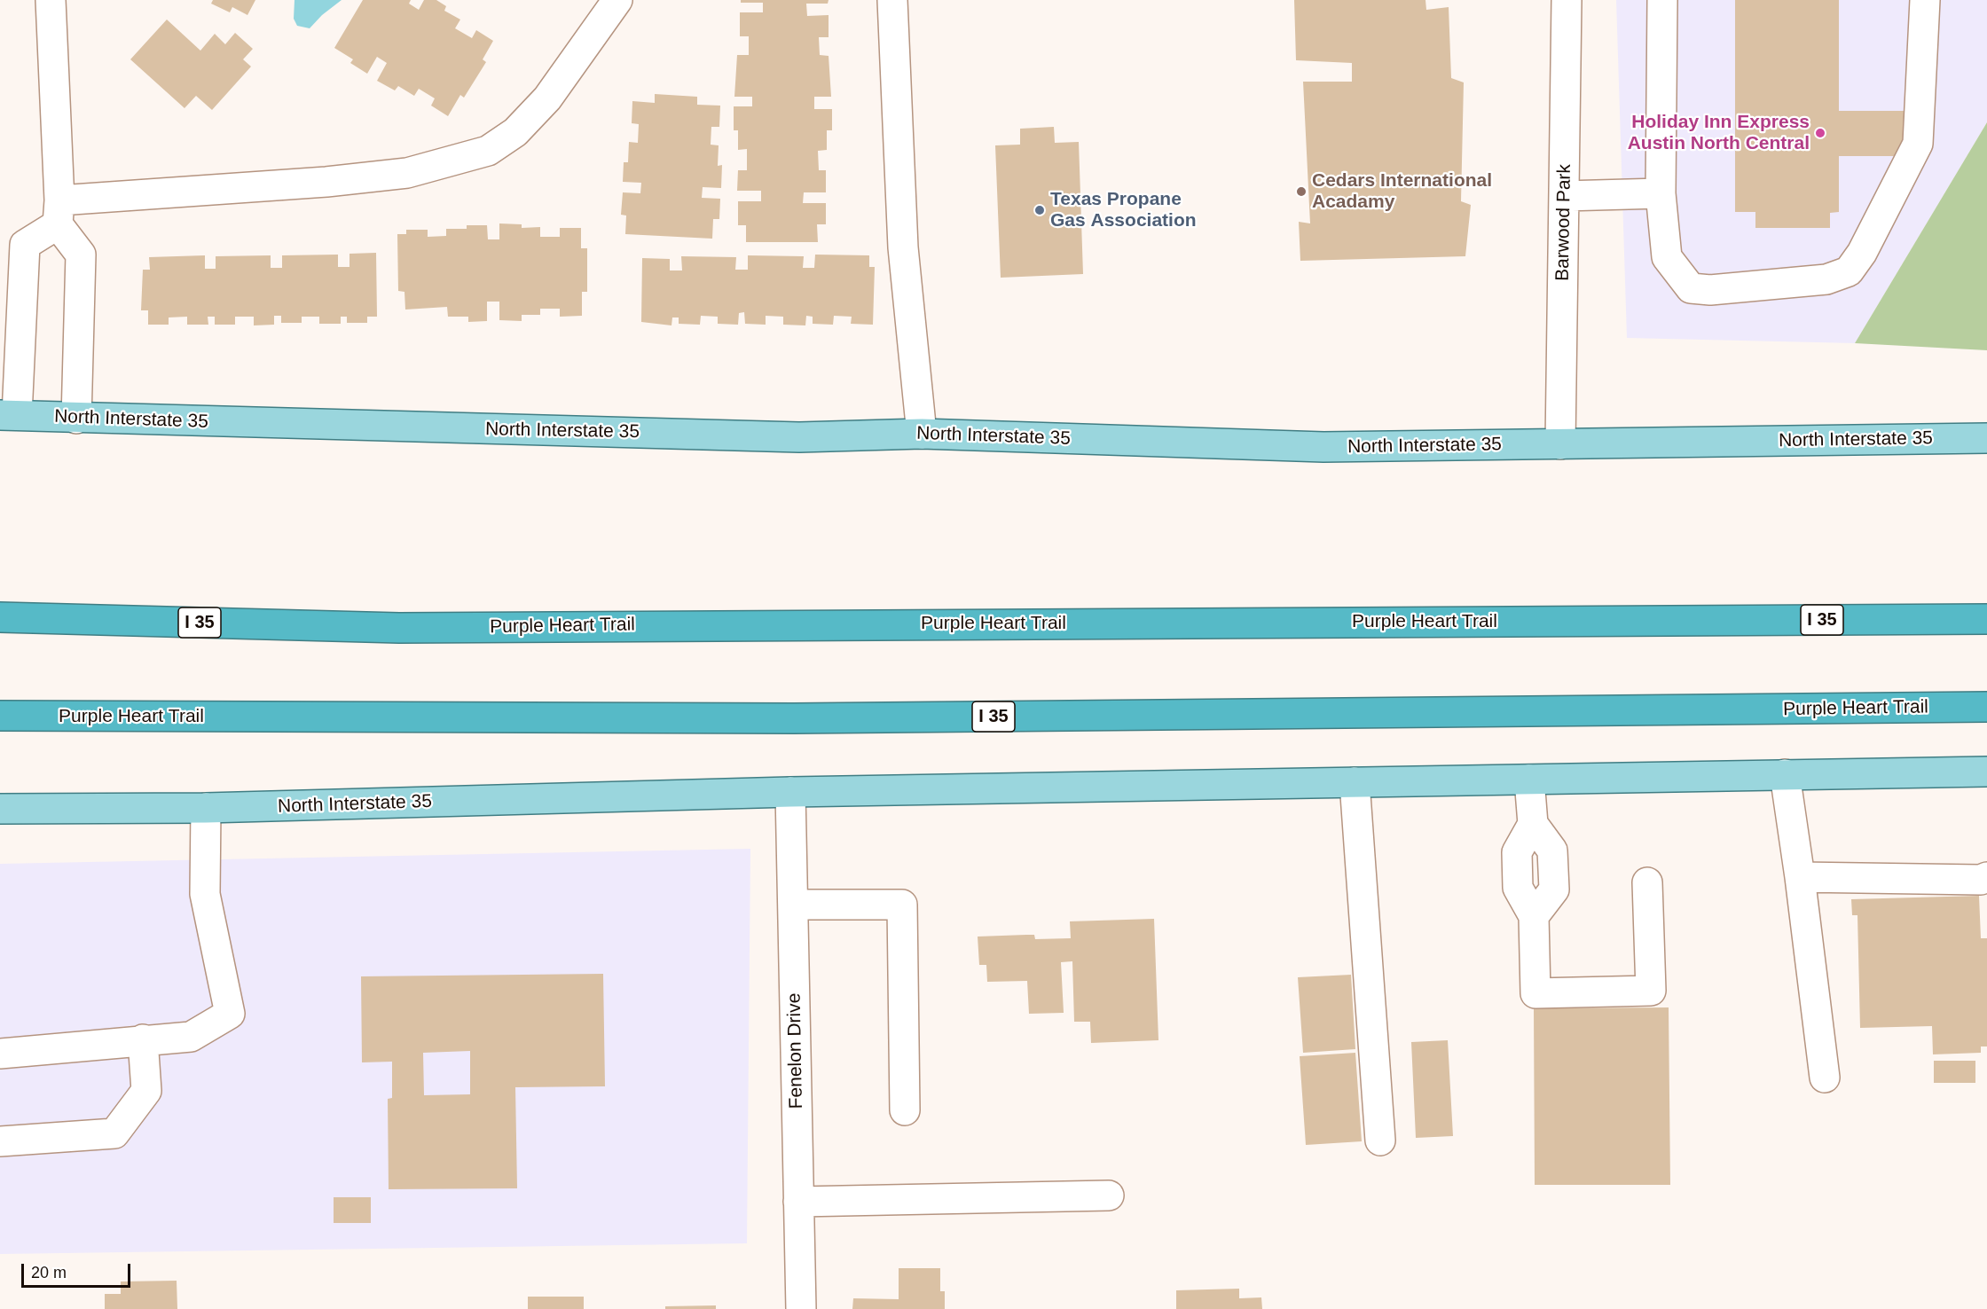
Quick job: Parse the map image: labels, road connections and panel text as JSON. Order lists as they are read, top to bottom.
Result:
{
  "streets": {
    "highway": ["I 35", "Purple Heart Trail"],
    "main road": ["North Interstate 35"],
    "street": ["Barwood Park", "Fenelon Drive"]
  },
  "crossings": [
    ["Barwood Park", "North Interstate 35"],
    ["North Interstate 35", "Fenelon Drive"]
  ],
  "places": ["Holiday Inn Express Austin North Central", "Cedars International Acadamy", "Texas Propane Gas Association"],
  "scale_bar": "20 m"
}
